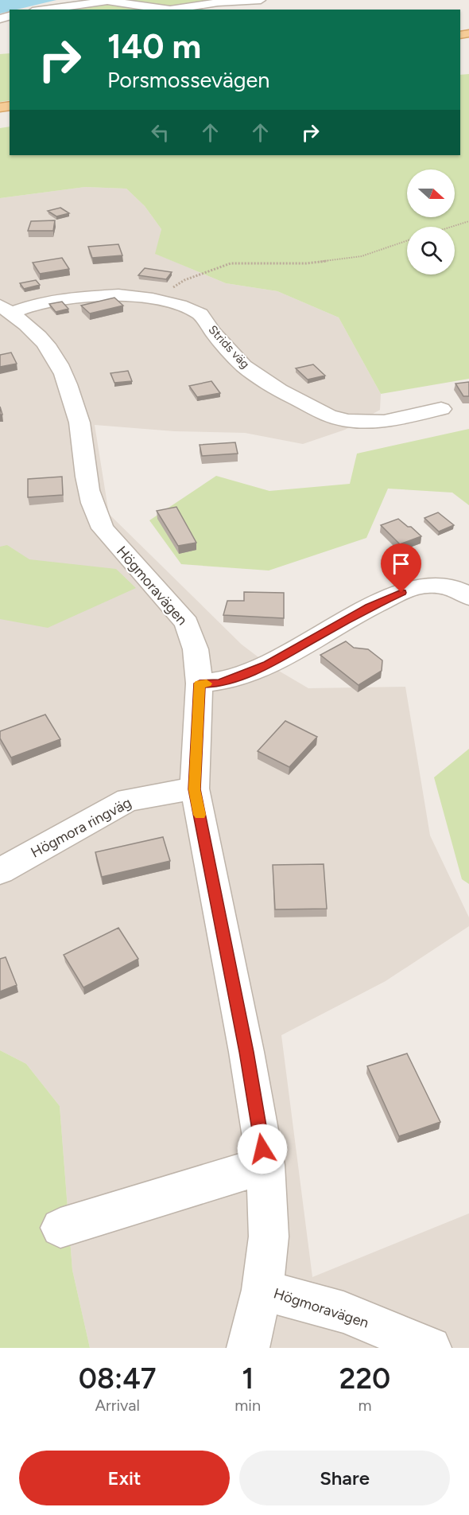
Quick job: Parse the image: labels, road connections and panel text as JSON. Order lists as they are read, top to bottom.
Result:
{
  "streets": {
    "street": ["Strids väg", "Högmoravägen", "Högmora ringväg"]
  },
  "crossings": [
    ["Strids väg", "Högmoravägen"],
    ["Högmoravägen", "Högmora ringväg"]
  ],
  "north": "right",
  "page": {
    "turn": ["140 m", "Porsmossevägen"],
    "eta": [
      "08:47",
      "Arrival",
      "1",
      "min",
      "220",
      "m"
    ],
    "buttons": ["Exit", "Share"]
  }
}
